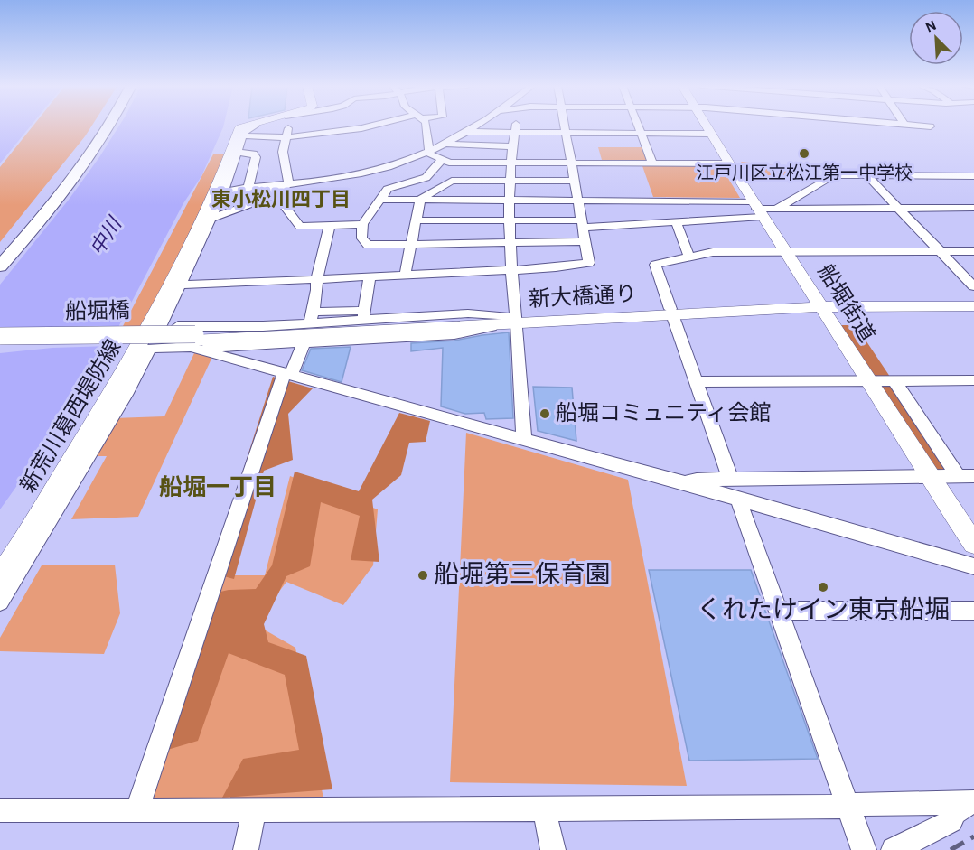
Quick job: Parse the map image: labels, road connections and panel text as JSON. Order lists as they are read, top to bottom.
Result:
{
  "streets": {
    "main road": [
      "新大橋通り",
      "船堀街道",
      "船堀橋",
      "新荒川葛西堤防線"
    ]
  },
  "crossings": [
    ["新大橋通り", "船堀街道"],
    ["新大橋通り", "船堀橋"]
  ],
  "districts": ["東小松川四丁目", "船堀一丁目"],
  "water": ["中川"],
  "places": [
    "江戸川区立松江第一中学校",
    "船堀コミュニティ会館",
    "船堀第三保育園",
    "くれたけイン東京船堀"
  ],
  "north": "top left"
}
